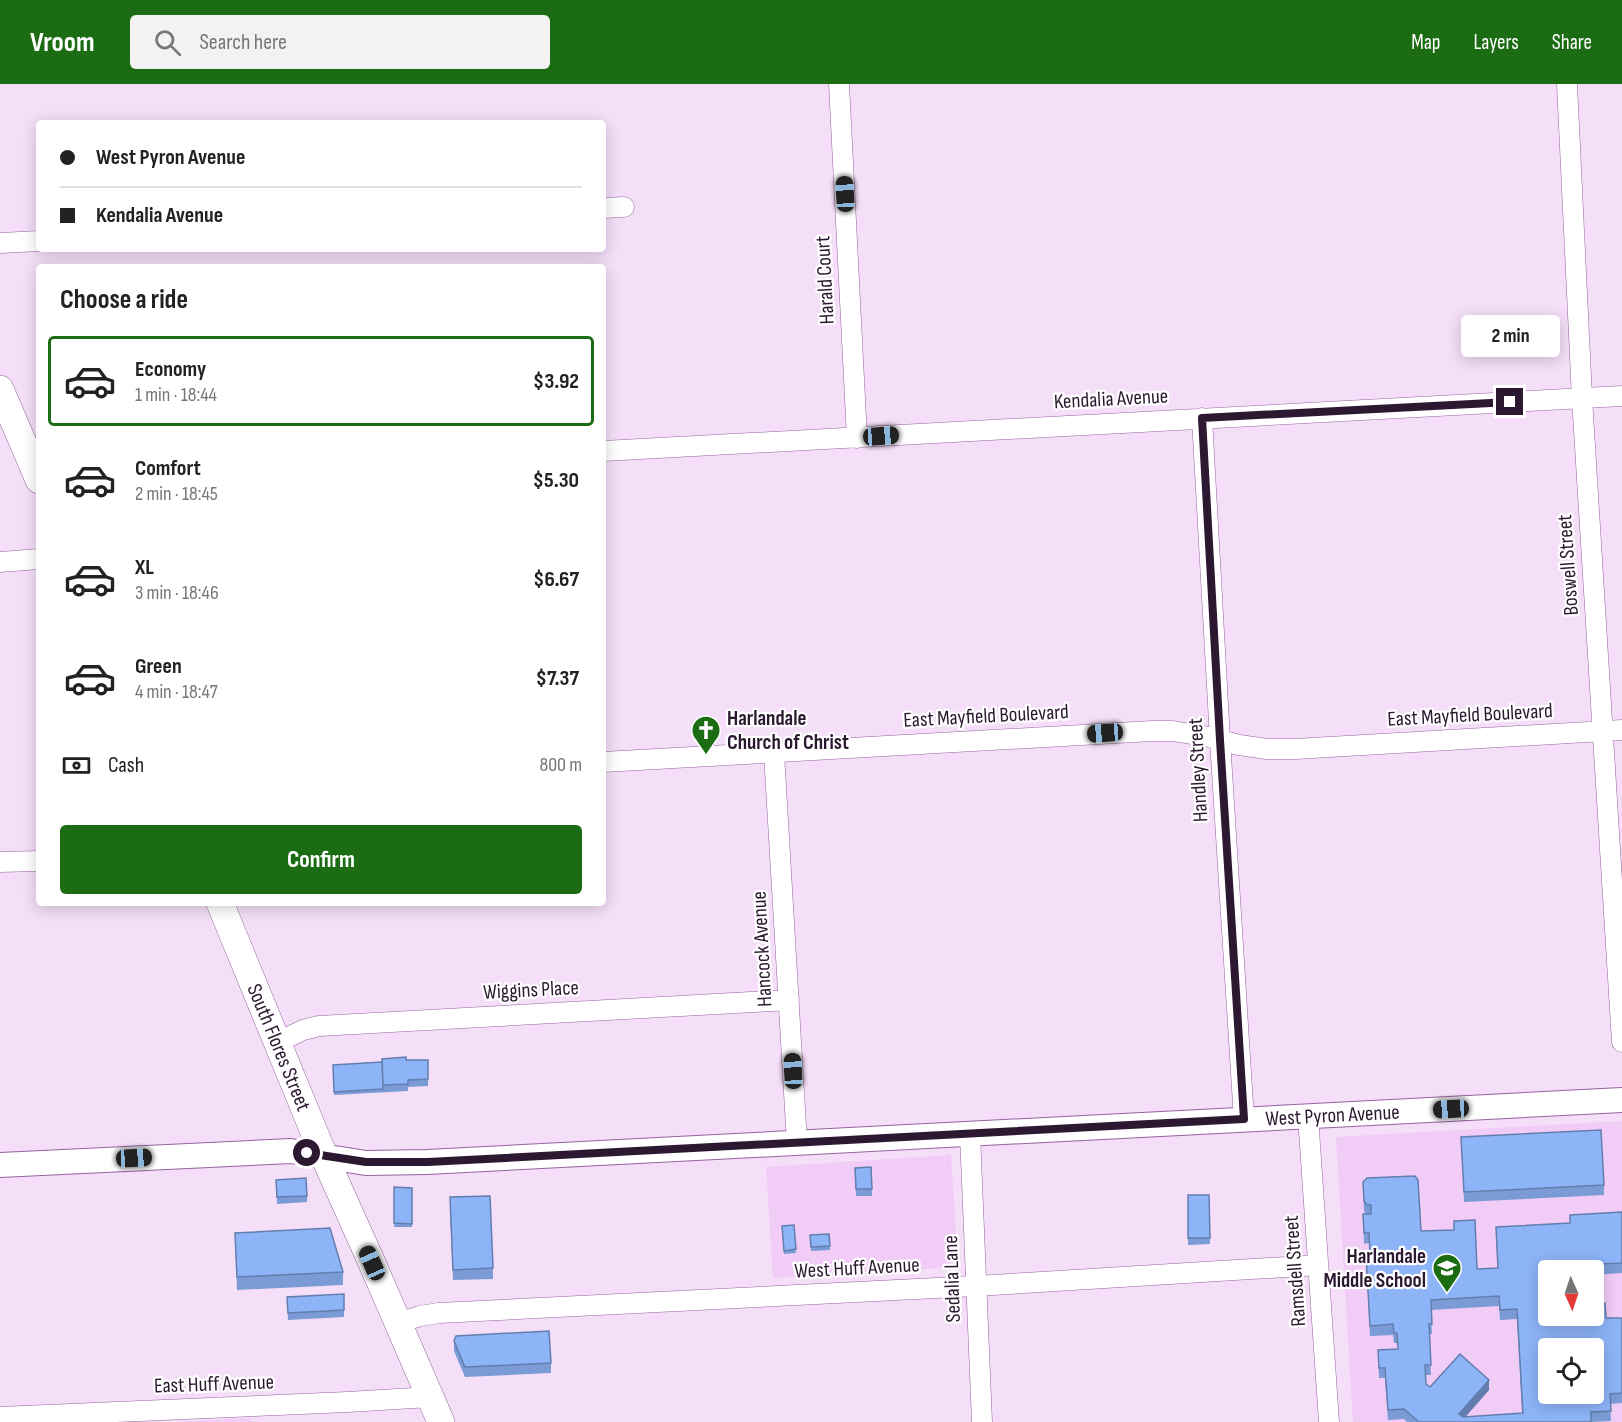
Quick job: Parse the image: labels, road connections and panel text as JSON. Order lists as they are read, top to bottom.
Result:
{
  "streets": {
    "main road": ["South Flores Street"],
    "street": [
      "Harald Court",
      "Kendalia Avenue",
      "Boswell Street",
      "East Mayfield Boulevard",
      "Handley Street",
      "Hancock Avenue",
      "Wiggins Place",
      "West Pyron Avenue",
      "West Huff Avenue",
      "Ramsdell Street",
      "Sedalia Lane",
      "East Huff Avenue"
    ]
  },
  "crossings": [
    ["Harald Court", "Kendalia Avenue"],
    ["Kendalia Avenue", "Boswell Street"],
    ["Kendalia Avenue", "Handley Street"],
    ["Boswell Street", "East Mayfield Boulevard"],
    ["East Mayfield Boulevard", "Handley Street"],
    ["East Mayfield Boulevard", "Hancock Avenue"],
    ["Handley Street", "West Pyron Avenue"],
    ["Hancock Avenue", "Wiggins Place"],
    ["Hancock Avenue", "West Pyron Avenue"],
    ["Wiggins Place", "South Flores Street"],
    ["South Flores Street", "West Pyron Avenue"],
    ["South Flores Street", "West Huff Avenue"],
    ["South Flores Street", "East Huff Avenue"],
    ["West Pyron Avenue", "Ramsdell Street"],
    ["West Pyron Avenue", "Sedalia Lane"],
    ["West Huff Avenue", "Ramsdell Street"],
    ["West Huff Avenue", "Sedalia Lane"]
  ],
  "places": {
    "church": ["Harlandale Church of Christ"],
    "school or university": ["Harlandale Middle School"]
  },
  "north": "bottom",
  "page": {
    "header": "Vroom",
    "search": "Search here",
    "nav": ["Map", "Layers", "Share"],
    "banner": ["West Pyron Avenue", "Kendalia Avenue"],
    "heading": "Choose a ride",
    "bubble": "2 min",
    "list": [
      {
        "name": "Economy",
        "note": "1 min · 18:44",
        "value": "$3.92"
      },
      {
        "name": "Comfort",
        "note": "2 min · 18:45",
        "value": "$5.30"
      },
      {
        "name": "XL",
        "note": "3 min · 18:46",
        "value": "$6.67"
      },
      {
        "name": "Green",
        "note": "4 min · 18:47",
        "value": "$7.37"
      }
    ],
    "pay": ["Cash", "800 m"],
    "buttons": "Confirm"
  }
}
